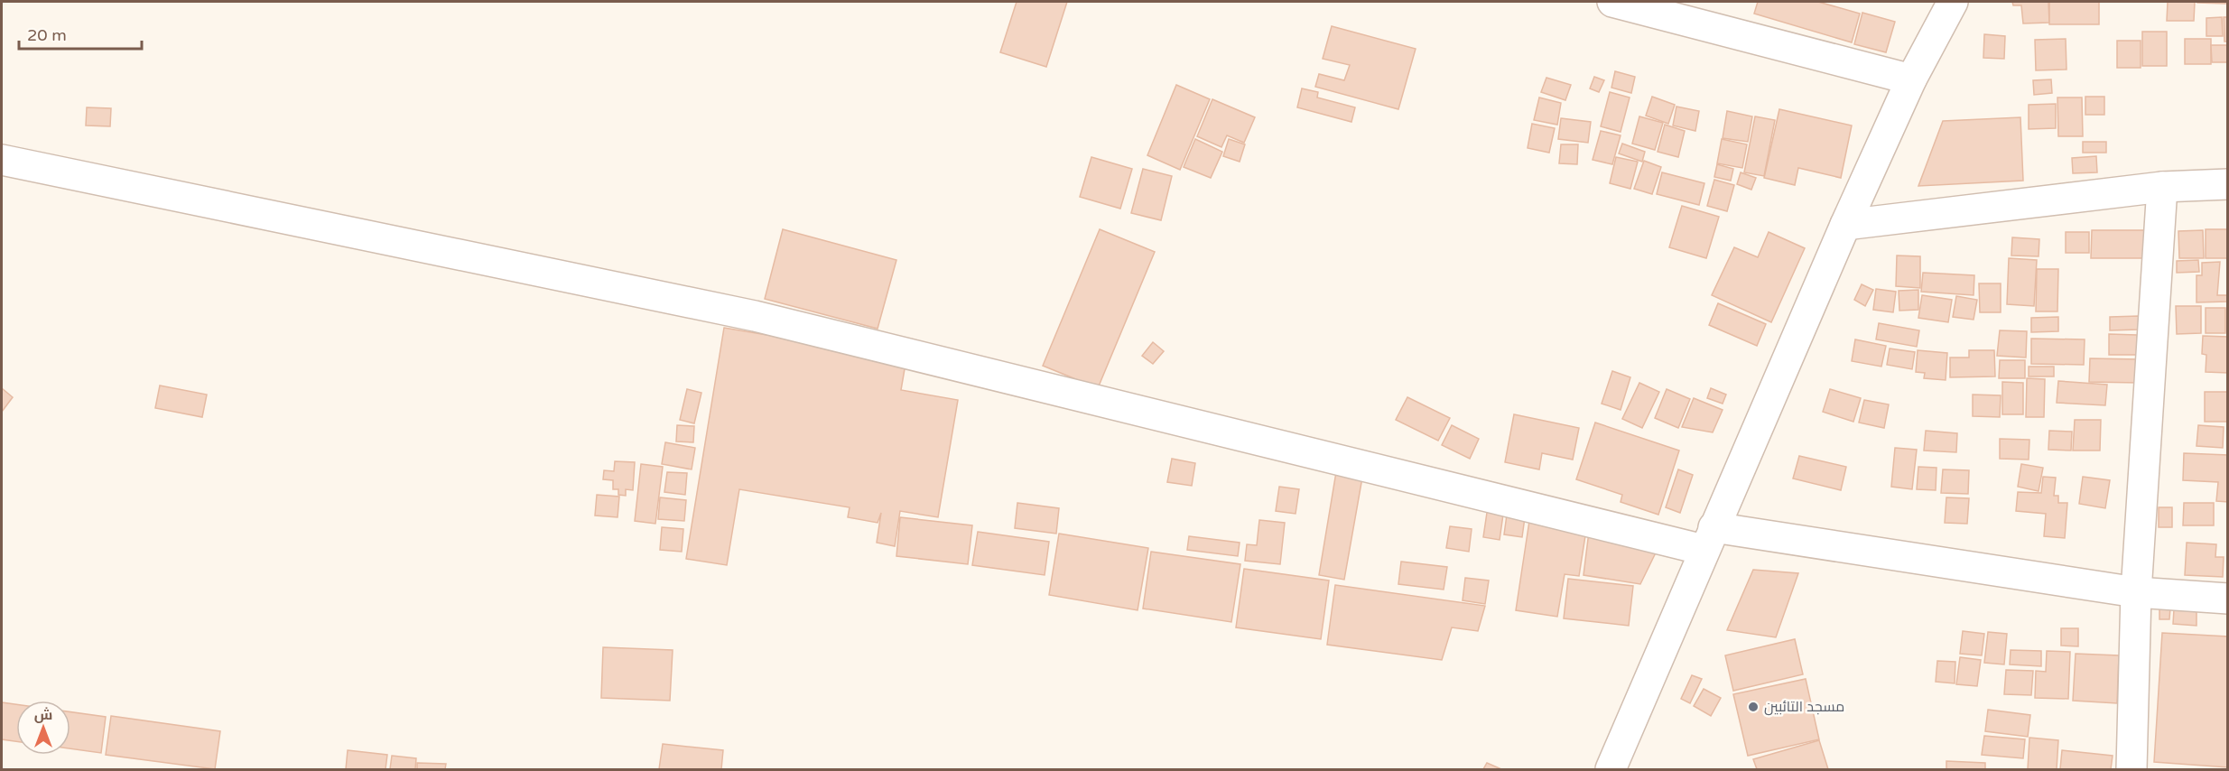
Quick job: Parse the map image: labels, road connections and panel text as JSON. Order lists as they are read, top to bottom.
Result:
{
  "places": ["مسجد التائبين"],
  "scale_bar": "20 m",
  "north": "top"
}
